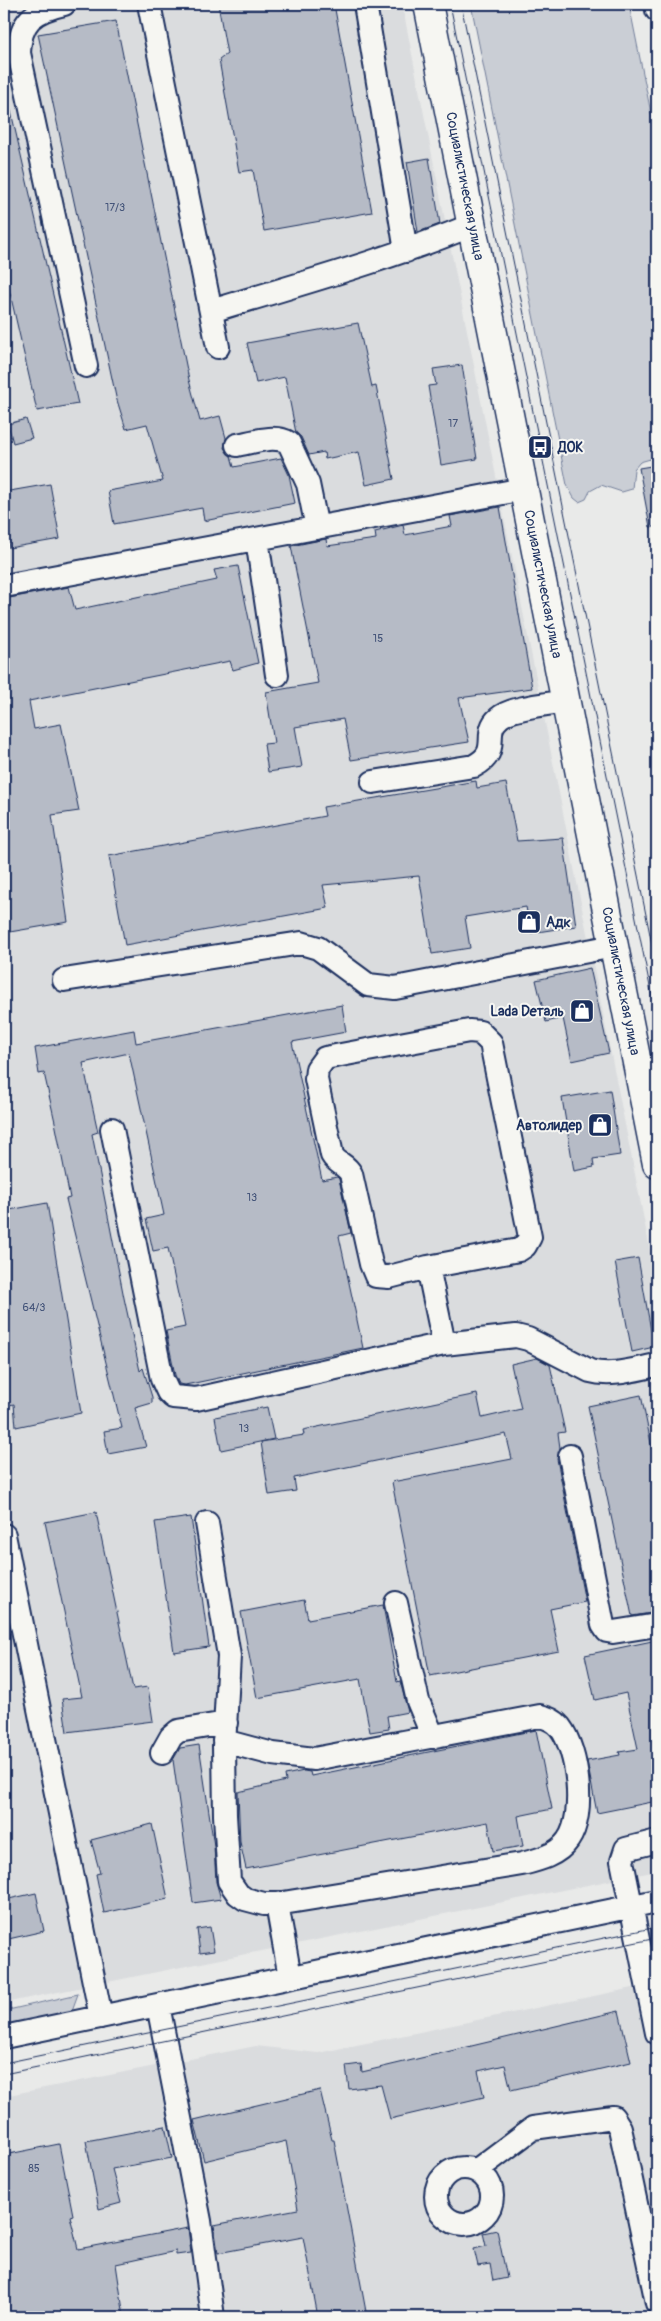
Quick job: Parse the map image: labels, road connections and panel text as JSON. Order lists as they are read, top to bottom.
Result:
{
  "streets": {
    "main road": ["Социалистическая улица"]
  },
  "places": {
    "bus stop": ["ДОК"],
    "shop": ["Адк", "Lada Dеталь", "Автолидер"]
  },
  "house_numbers": [
    "17/3",
    "17",
    "15",
    "13",
    "64/3",
    "13",
    "85"
  ]
}
